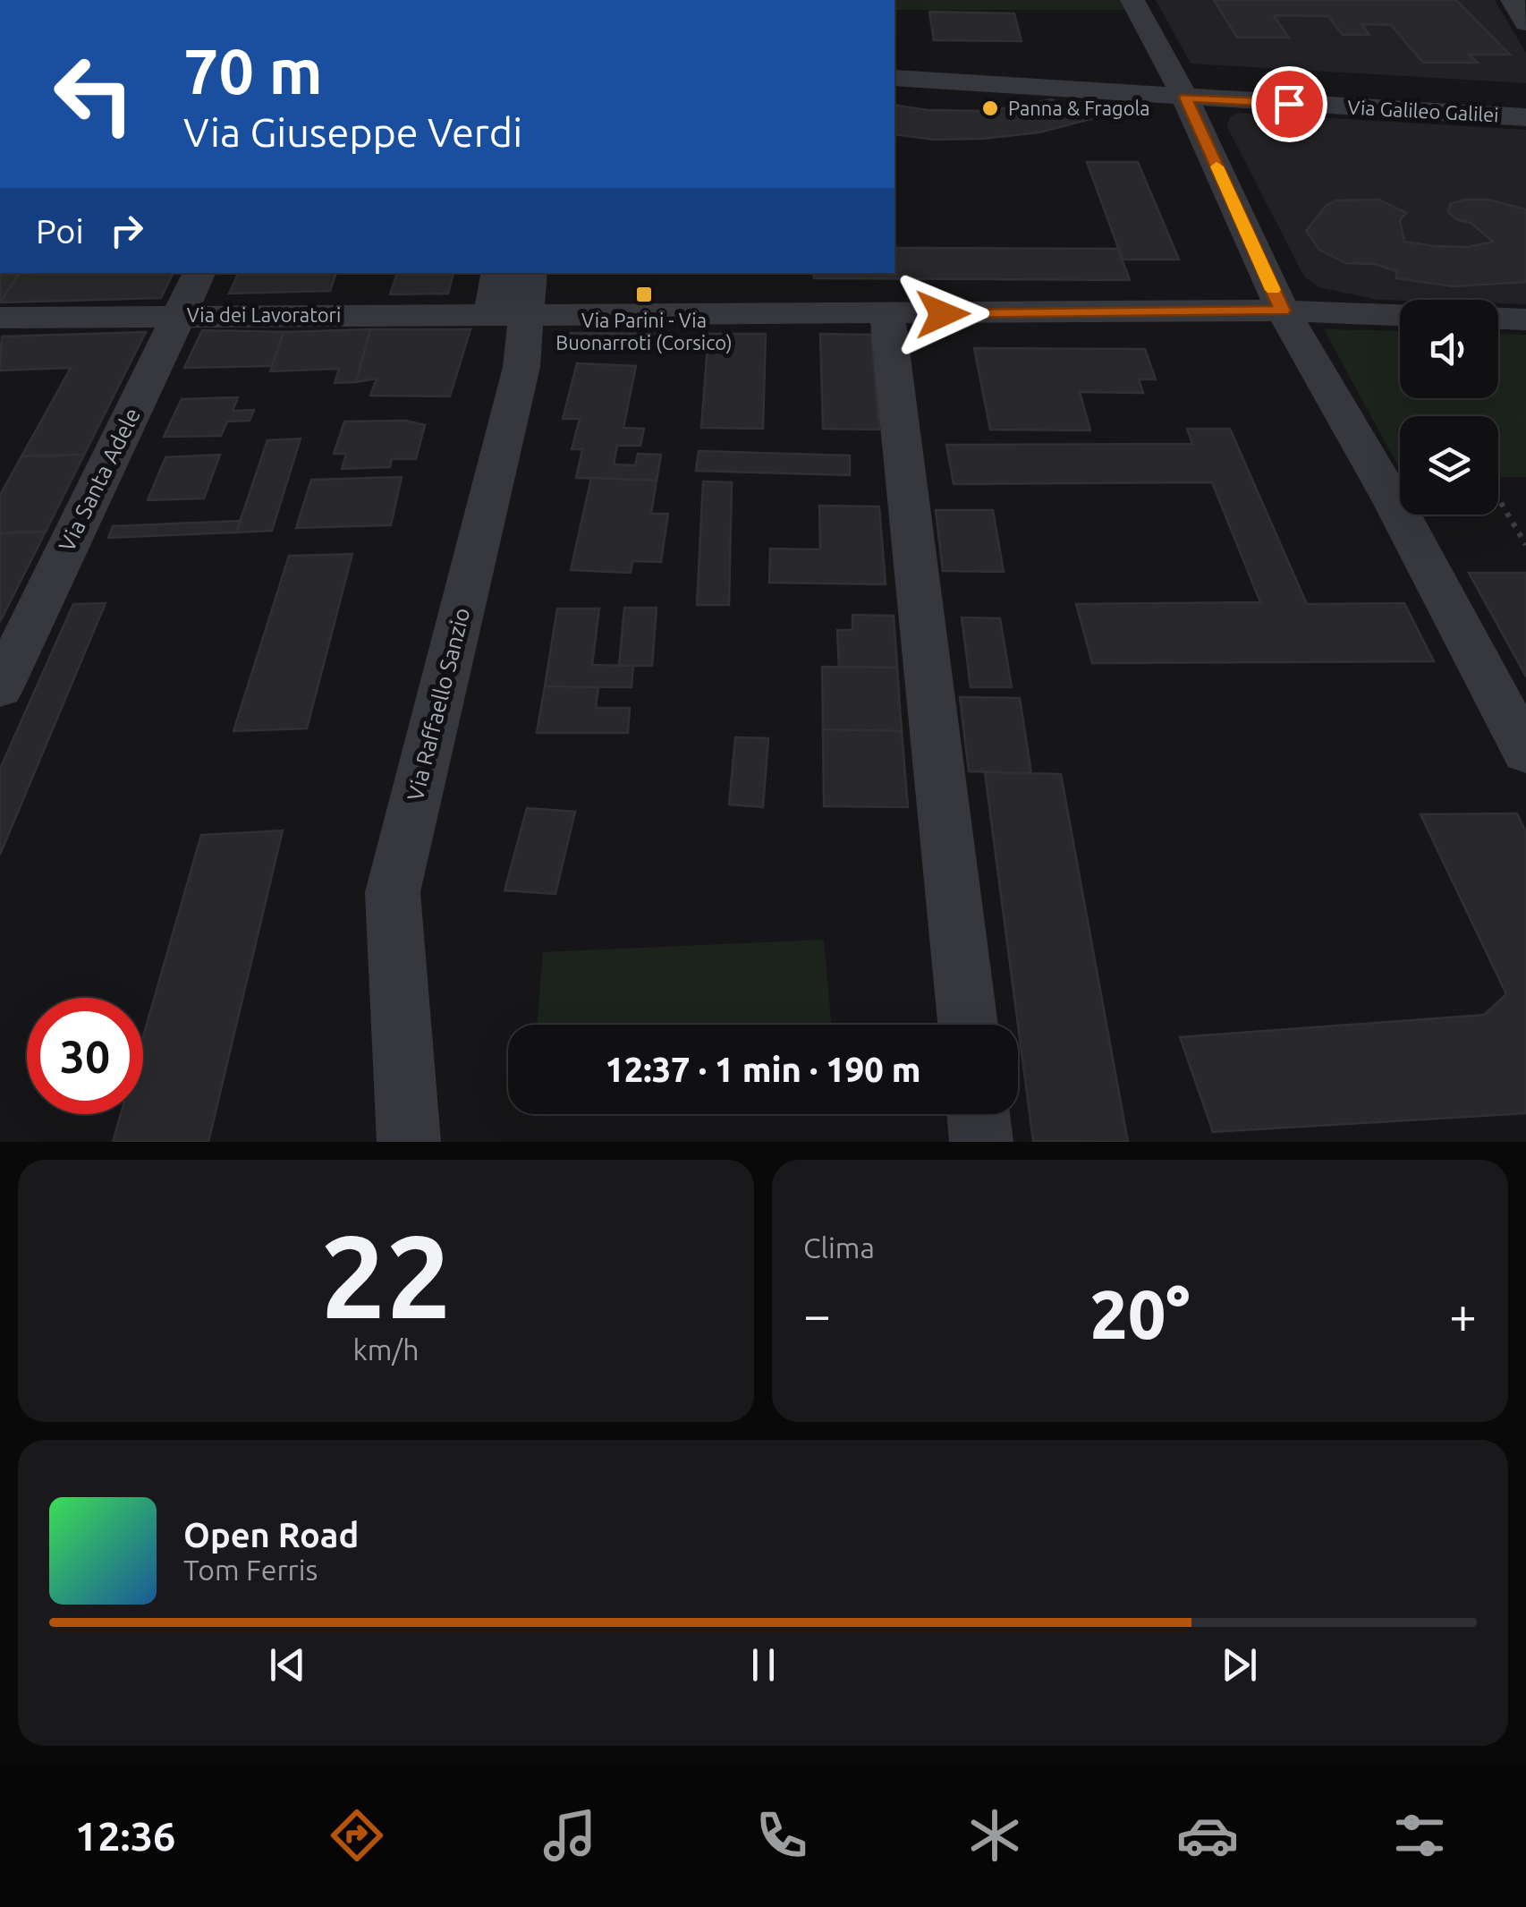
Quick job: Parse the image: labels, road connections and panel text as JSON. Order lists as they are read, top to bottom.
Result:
{
  "streets": {
    "street": [
      "Via Galileo Galilei",
      "Via dei Lavoratori",
      "Via Santa Adele",
      "Via Raffaello Sanzio"
    ]
  },
  "crossings": [
    ["Via dei Lavoratori", "Via Santa Adele"],
    ["Via dei Lavoratori", "Via Raffaello Sanzio"]
  ],
  "places": {
    "other": ["Panna & Fragola"],
    "transit": ["Via Parini - Via Buonarroti (Corsico)"]
  },
  "page": {
    "turn": ["70 m", "Via Giuseppe Verdi"],
    "then": "Poi",
    "limit": "30",
    "trip": "12:37 · 1 min · 190 m",
    "tile": [
      ["22", "km/h"],
      "Clima"
    ],
    "heat": ["−", "20°", "+"],
    "song": ["Open Road", "Tom Ferris"],
    "tabs": "12:36"
  }
}
